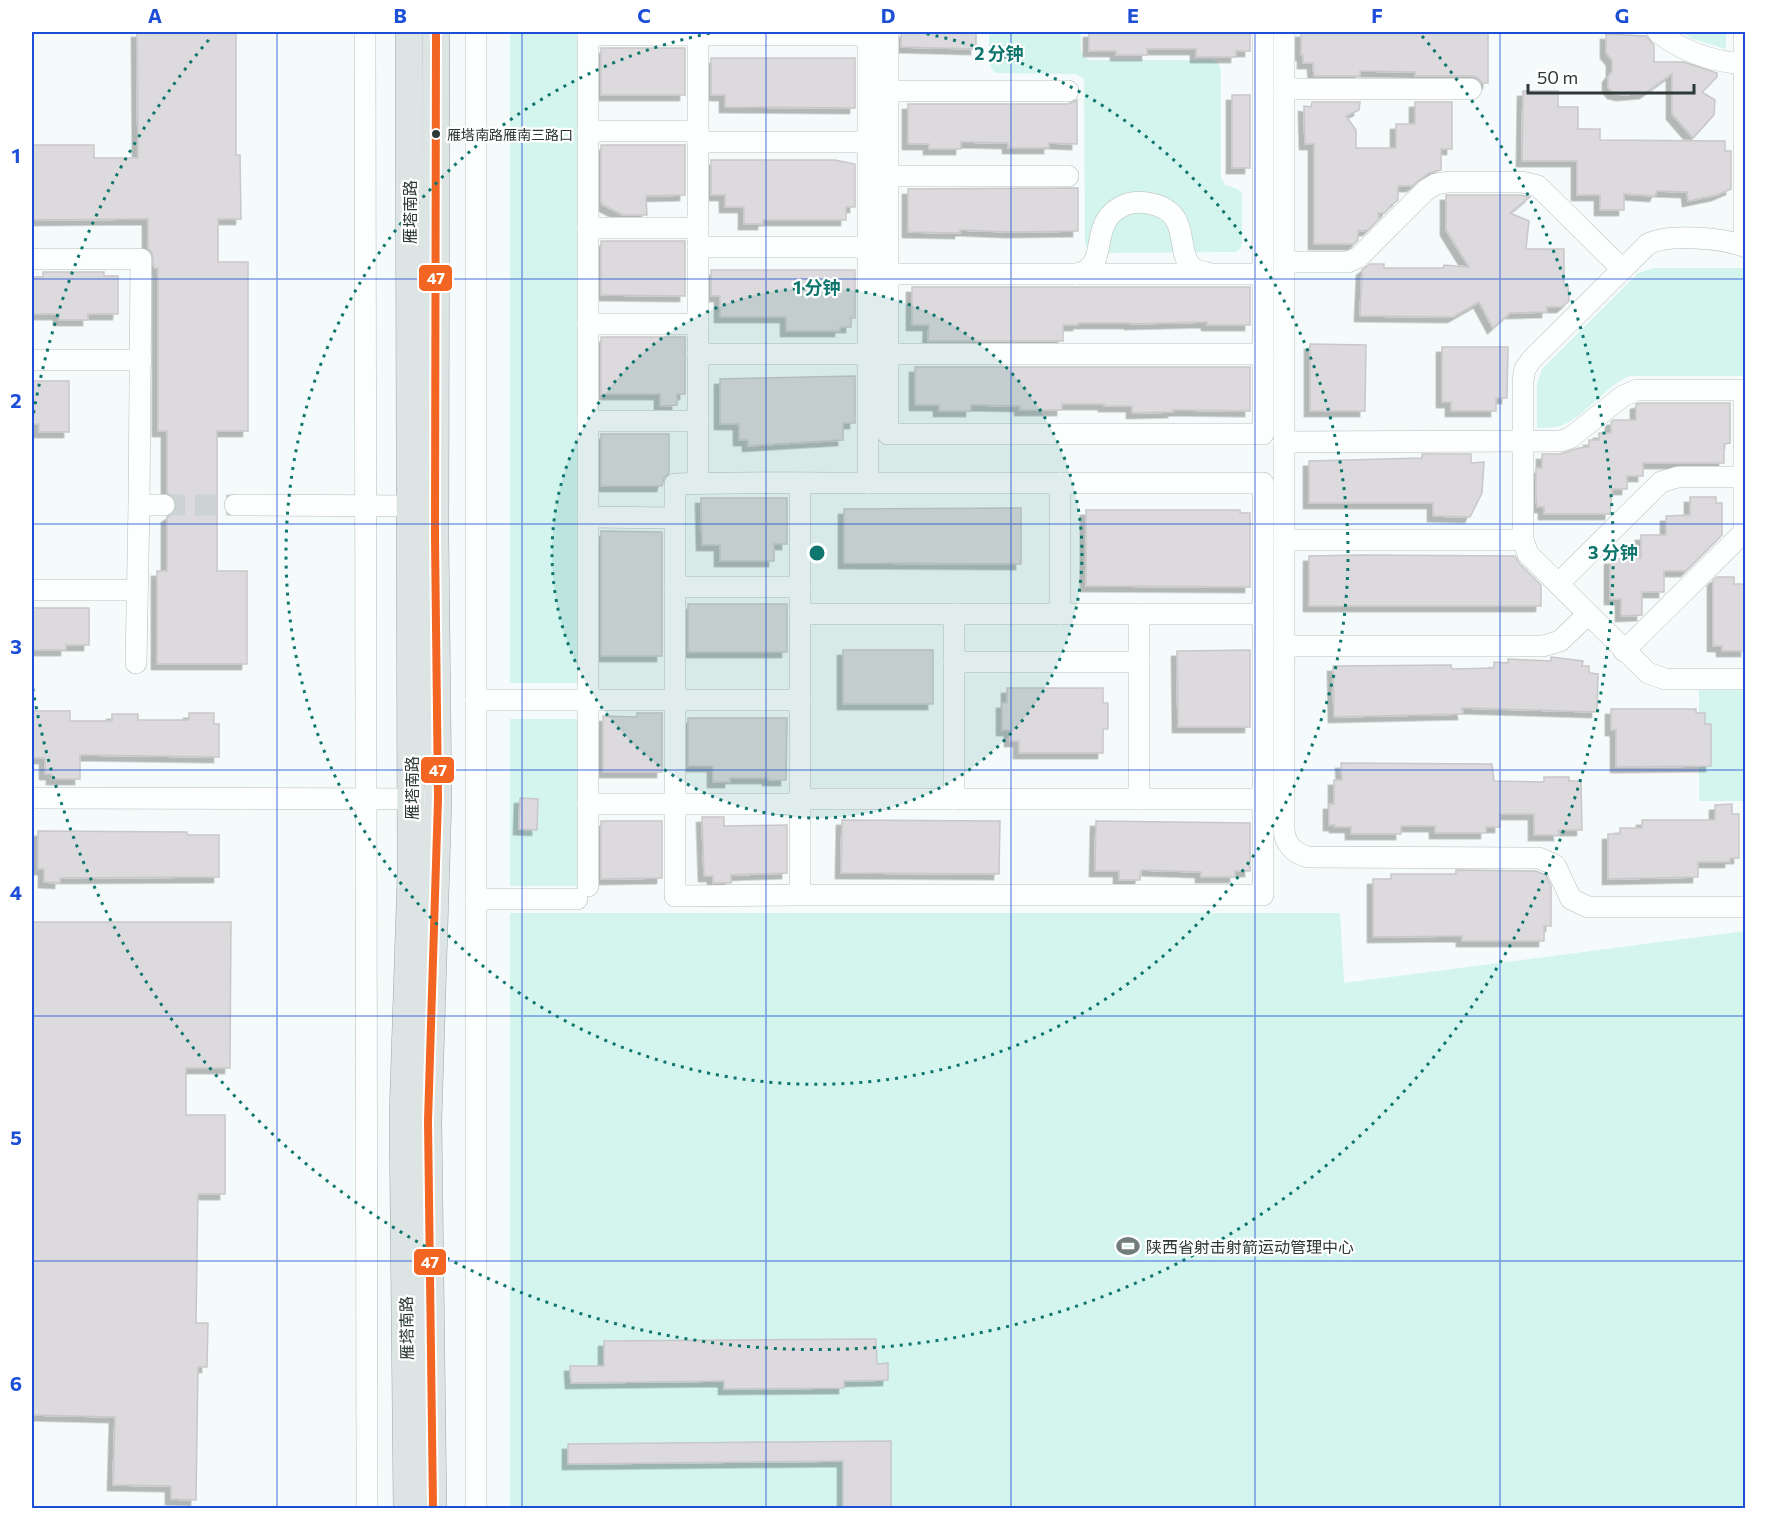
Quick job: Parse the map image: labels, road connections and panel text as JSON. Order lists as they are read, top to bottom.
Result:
{
  "streets": {
    "main road": ["雁塔南路"]
  },
  "places": {
    "other": ["雁塔南路雁南三路口"],
    "sports": ["陕西省射击射箭运动管理中心"]
  },
  "lines": ["transit line 47"],
  "scale_bar": "50 m",
  "grid": {
    "columns": [
      "A",
      "B",
      "C",
      "D",
      "E",
      "F",
      "G"
    ],
    "rows": [
      "1",
      "2",
      "3",
      "4",
      "5",
      "6"
    ]
  },
  "rings": ["2 分钟", "1 分钟", "3 分钟"]
}
